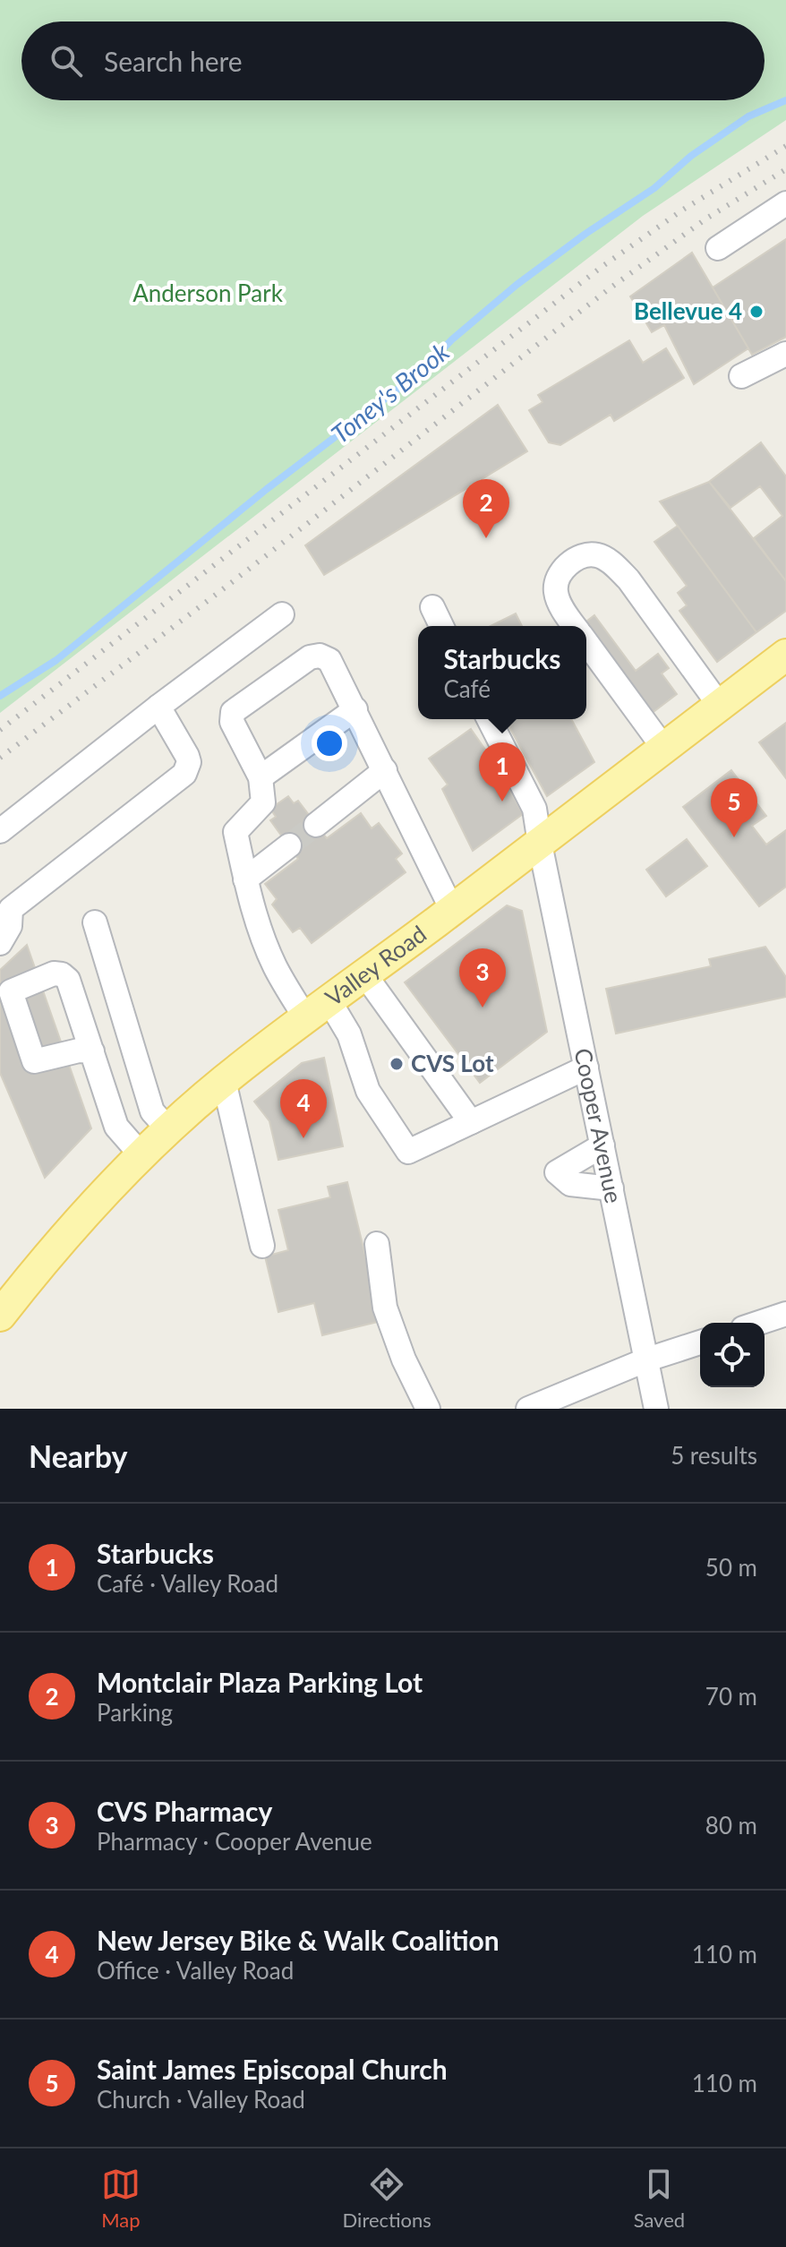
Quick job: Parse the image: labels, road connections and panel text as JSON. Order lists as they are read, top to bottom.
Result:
{
  "streets": {
    "main road": ["Valley Road"],
    "street": ["Cooper Avenue"]
  },
  "crossings": [
    ["Valley Road", "Cooper Avenue"]
  ],
  "water": ["Toney's Brook"],
  "parks": ["Anderson Park"],
  "places": ["Bellevue 4", "CVS Lot"],
  "page": {
    "search": "Search here",
    "pins": [
      "2",
      "1",
      "5",
      "3",
      "4"
    ],
    "popup": ["Starbucks", "Café"],
    "heading": ["Nearby", "5 results"],
    "list": [
      {
        "mark": "1",
        "name": "Starbucks",
        "note": "Café · Valley Road",
        "value": "50 m"
      },
      {
        "mark": "2",
        "name": "Montclair Plaza Parking Lot",
        "note": "Parking",
        "value": "70 m"
      },
      {
        "mark": "3",
        "name": "CVS Pharmacy",
        "note": "Pharmacy · Cooper Avenue",
        "value": "80 m"
      },
      {
        "mark": "4",
        "name": "New Jersey Bike & Walk Coalition",
        "note": "Office · Valley Road",
        "value": "110 m"
      },
      {
        "mark": "5",
        "name": "Saint James Episcopal Church",
        "note": "Church · Valley Road",
        "value": "110 m"
      }
    ],
    "nav": ["Map", "Directions", "Saved"]
  }
}
